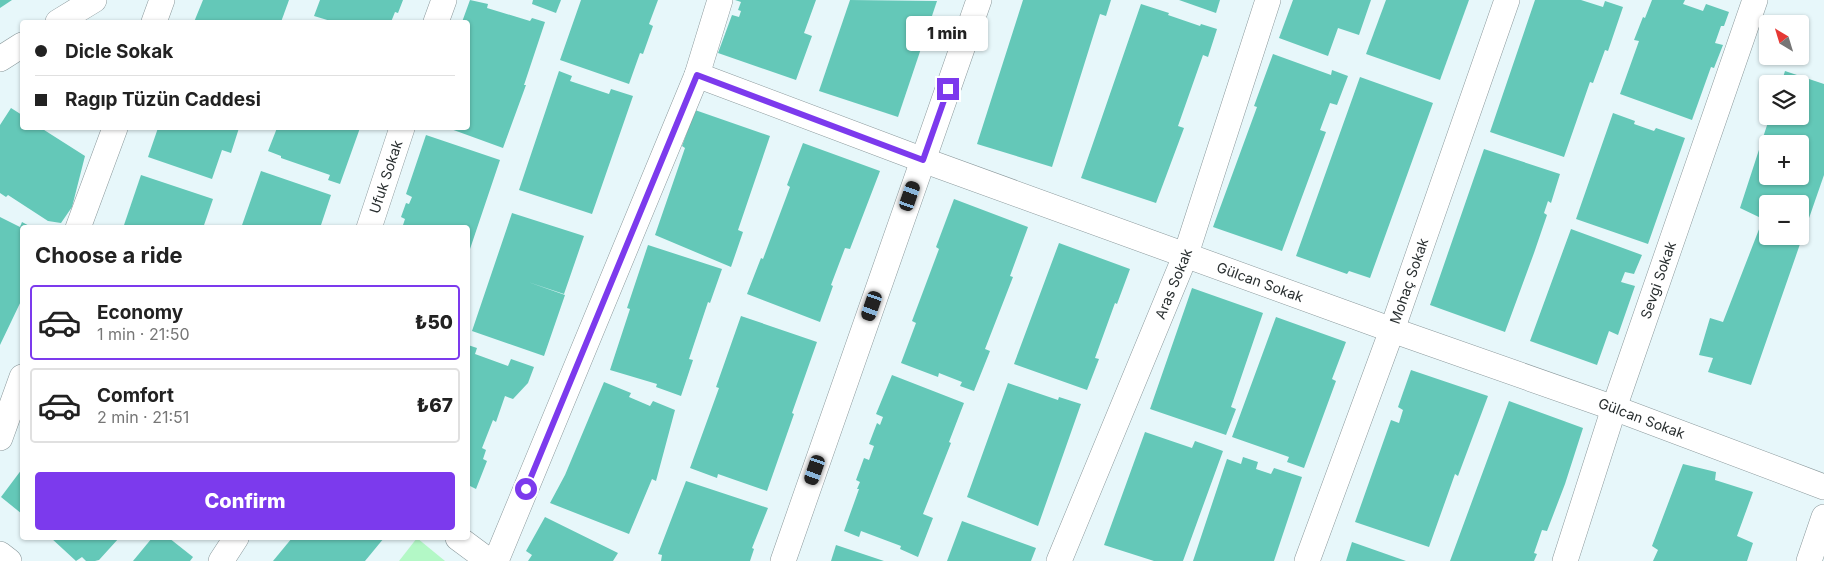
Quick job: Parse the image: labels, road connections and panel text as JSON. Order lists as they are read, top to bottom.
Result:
{
  "streets": {
    "street": [
      "Ufuk Sokak",
      "Sevgi Sokak",
      "Gülcan Sokak",
      "Mohaç Sokak",
      "Aras Sokak"
    ]
  },
  "crossings": [
    ["Sevgi Sokak", "Gülcan Sokak"],
    ["Gülcan Sokak", "Mohaç Sokak"],
    ["Gülcan Sokak", "Aras Sokak"]
  ],
  "north": "top left",
  "page": {
    "map_buttons": ["+", "−"],
    "bubble": "1 min",
    "banner": ["Dicle Sokak", "Ragıp Tüzün Caddesi"],
    "heading": "Choose a ride",
    "list": [
      {
        "name": "Economy",
        "note": "1 min · 21:50",
        "value": "₺50"
      },
      {
        "name": "Comfort",
        "note": "2 min · 21:51",
        "value": "₺67"
      }
    ],
    "buttons": "Confirm"
  }
}
